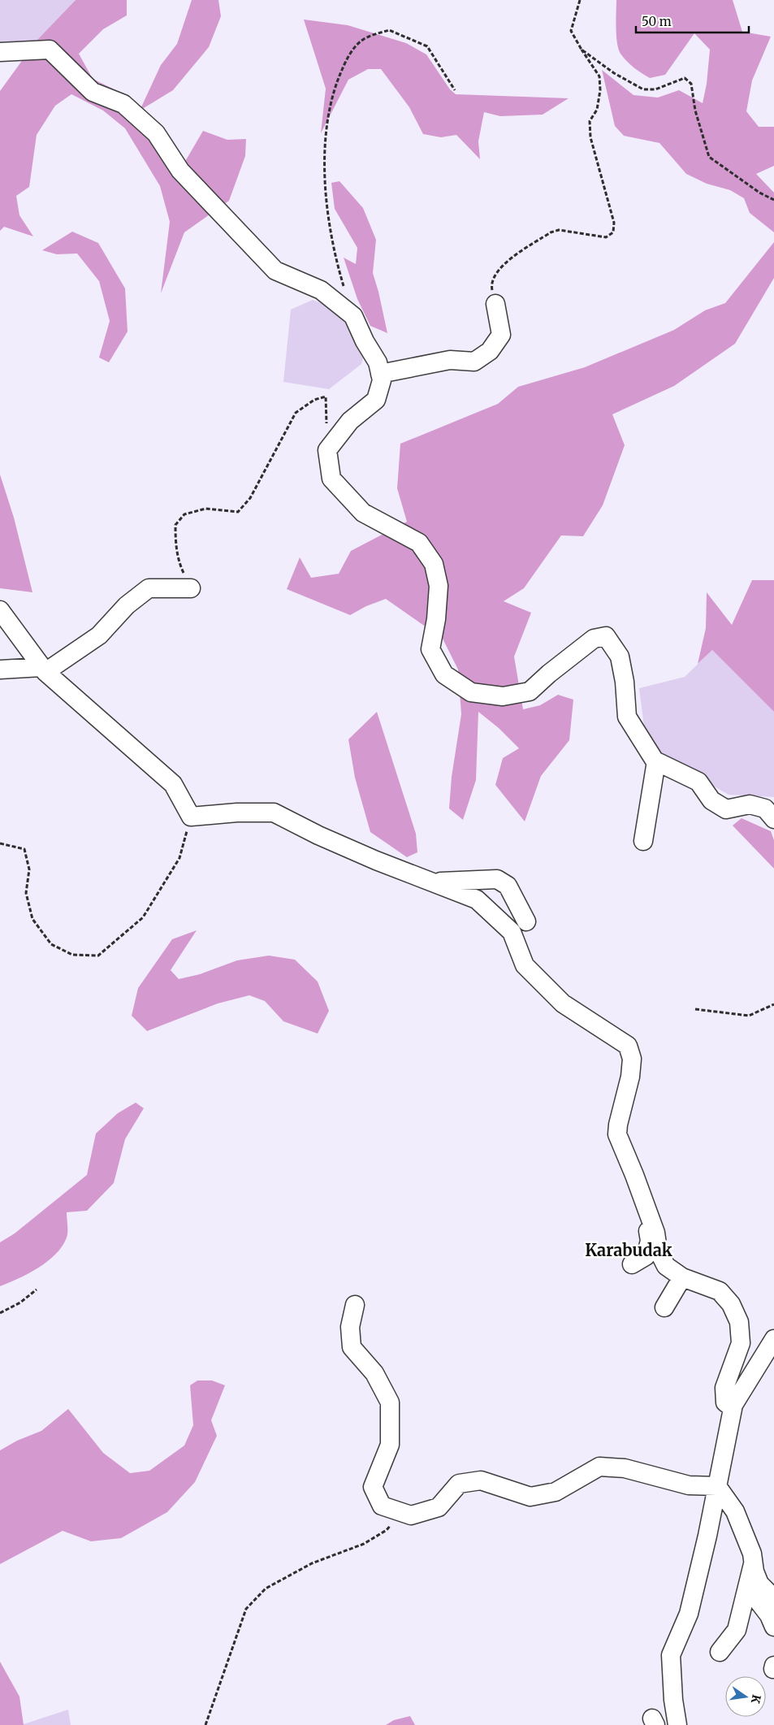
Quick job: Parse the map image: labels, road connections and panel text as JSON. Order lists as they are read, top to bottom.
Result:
{
  "districts": ["Karabudak"],
  "scale_bar": "50 m",
  "north": "right"
}
